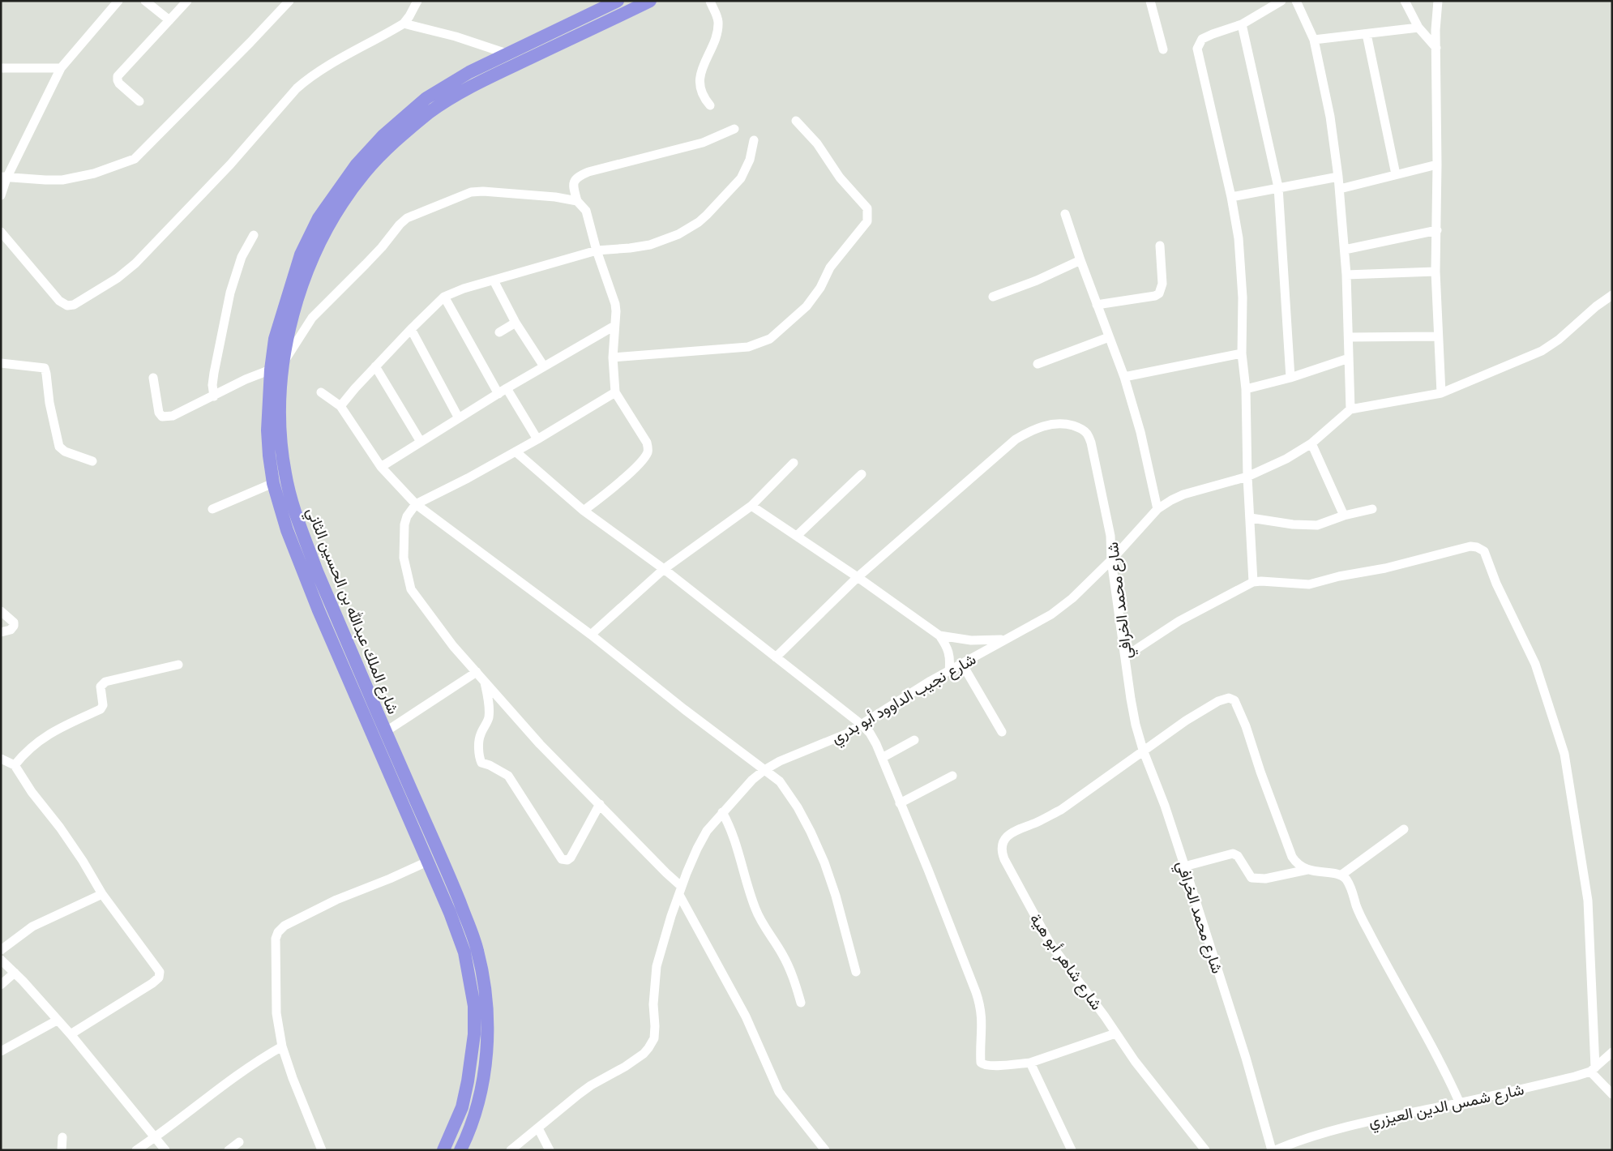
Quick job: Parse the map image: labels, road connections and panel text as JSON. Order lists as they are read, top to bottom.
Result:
{
  "streets": {
    "highway": ["شارع الملك عبدالله بن الحسين الثاني"],
    "street": [
      "شارع محمد الخرافي",
      "شارع نجيب الداوود أبو بدري",
      "شارع شاهر أبو هية",
      "شارع شمس الدين العيزري"
    ]
  },
  "crossings": [
    ["شارع محمد الخرافي", "شارع نجيب الداوود أبو بدري"],
    ["شارع محمد الخرافي", "شارع شاهر أبو هية"]
  ]
}
